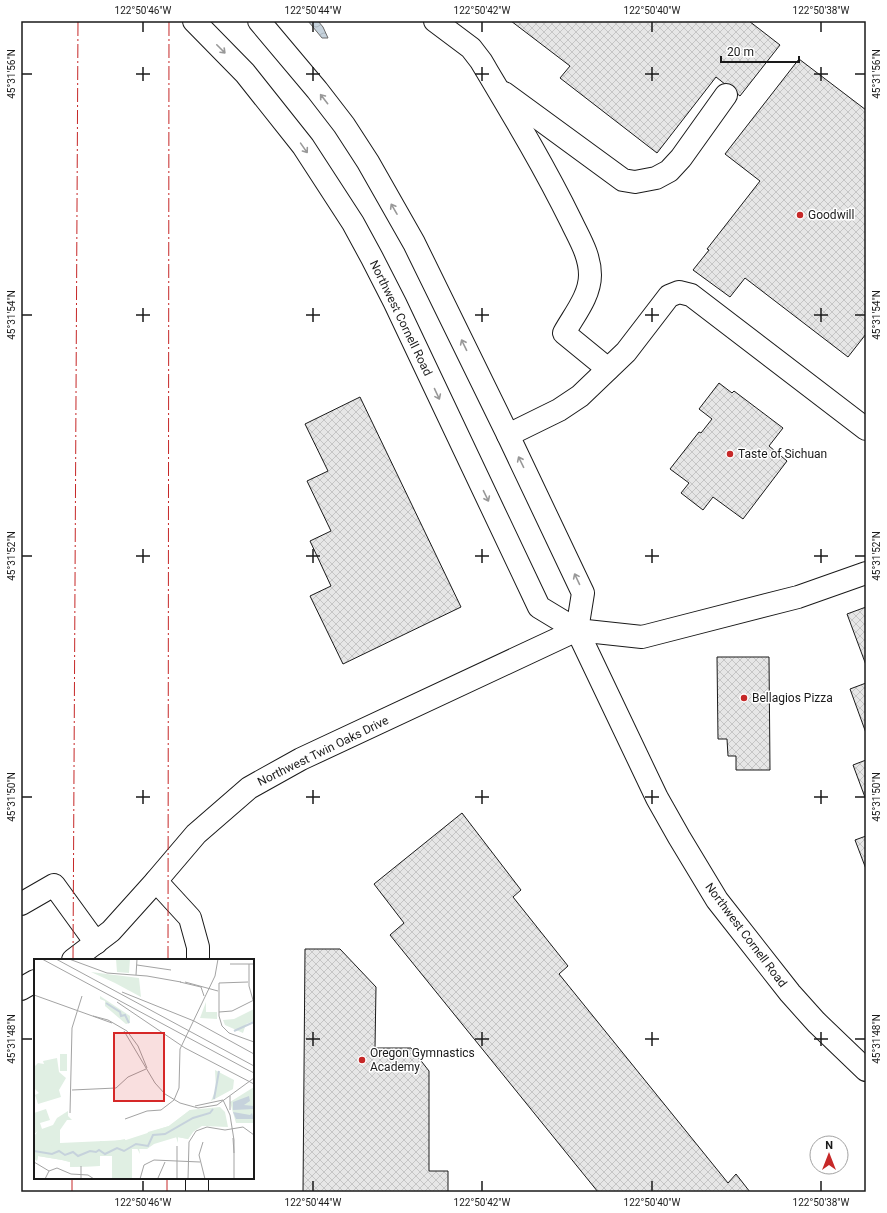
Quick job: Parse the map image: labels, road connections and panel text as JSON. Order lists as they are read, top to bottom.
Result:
{
  "streets": {
    "main road": ["Northwest Cornell Road", "Northwest Twin Oaks Drive"]
  },
  "crossings": [
    ["Northwest Cornell Road", "Northwest Twin Oaks Drive"]
  ],
  "places": [
    "Goodwill",
    "Taste of Sichuan",
    "Bellagios Pizza",
    "Oregon Gymnastics Academy"
  ],
  "scale_bar": "20 m",
  "north": "top",
  "coordinates": [
    "122°50'46\"W",
    "122°50'44\"W",
    "122°50'42\"W",
    "122°50'40\"W",
    "122°50'38\"W",
    "45°31'56\"N",
    "45°31'54\"N",
    "45°31'52\"N",
    "45°31'50\"N",
    "45°31'48\"N"
  ]
}
